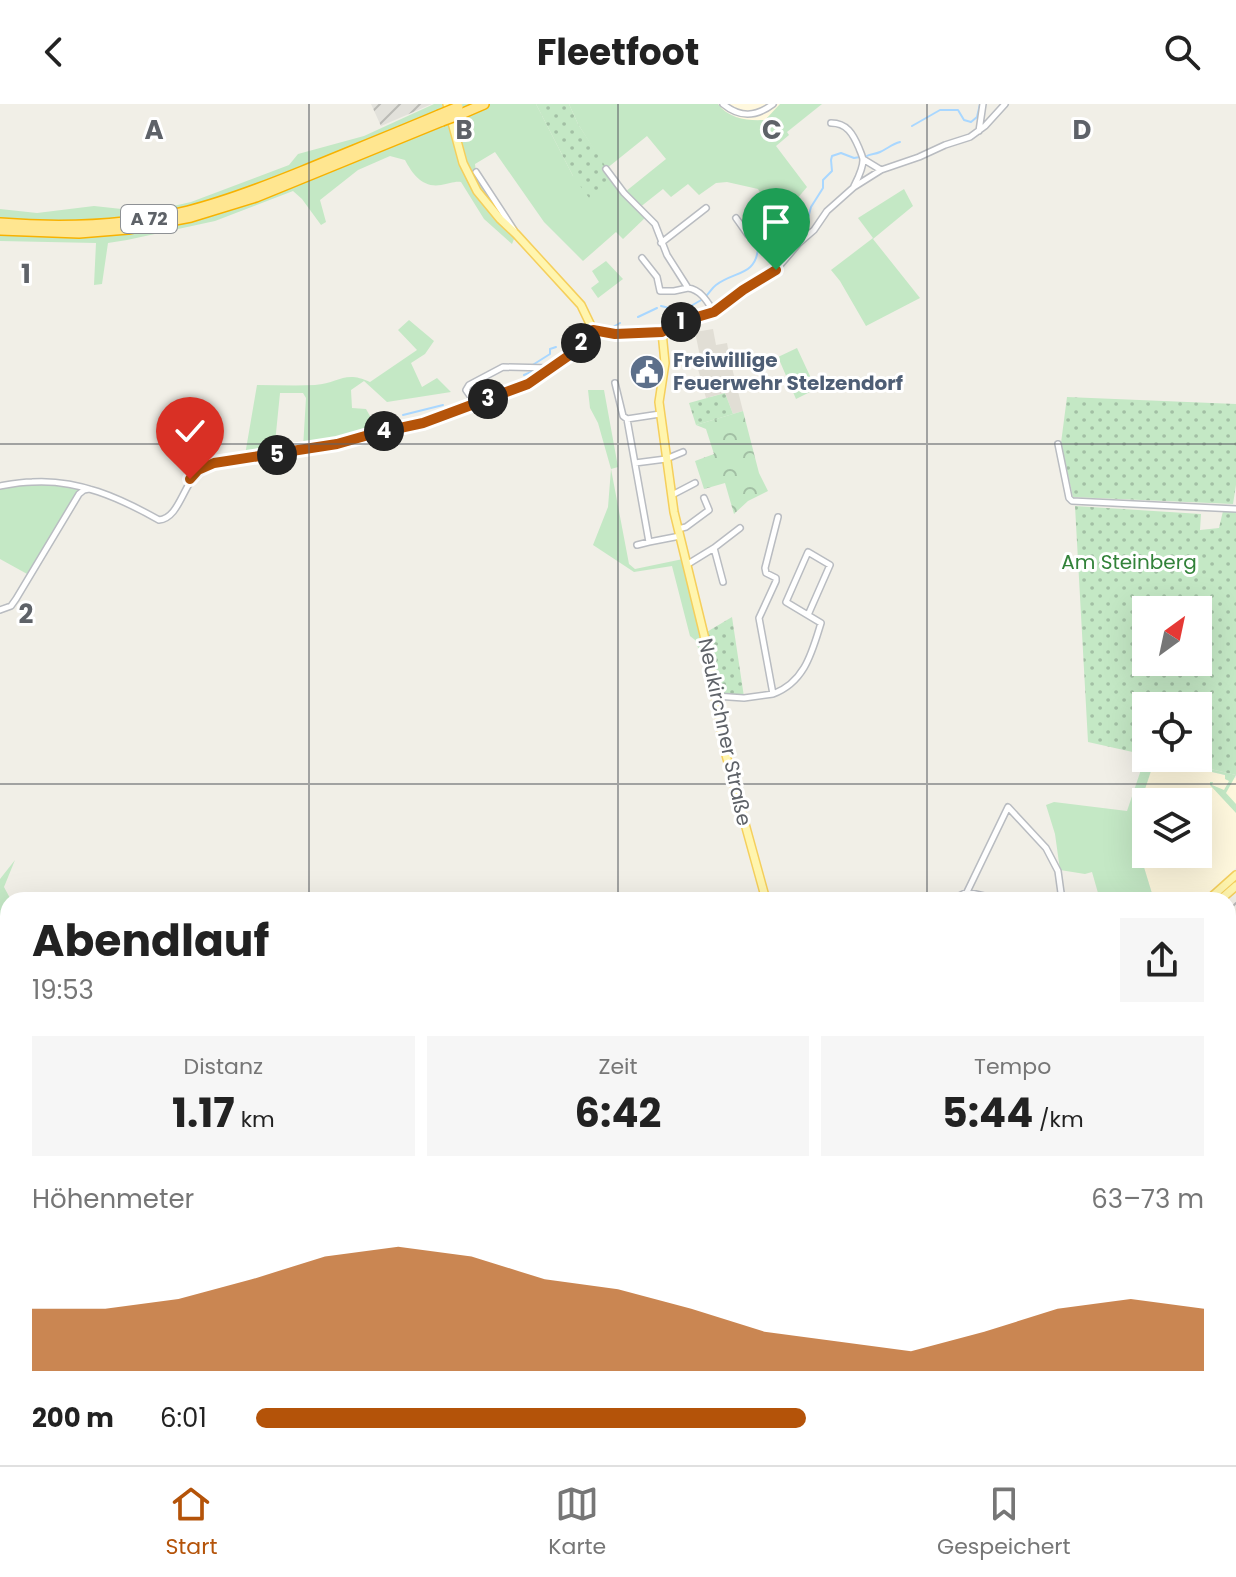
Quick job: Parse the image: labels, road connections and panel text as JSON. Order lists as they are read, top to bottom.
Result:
{
  "streets": {
    "highway": ["A 72"],
    "main road": ["Neukirchner Straße"]
  },
  "parks": ["Am Steinberg"],
  "places": {
    "public building": ["Freiwillige Feuerwehr Stelzendorf"]
  },
  "north": "top right",
  "page": {
    "header": "Fleetfoot",
    "pins": [
      "1",
      "2",
      "3",
      "4",
      "5"
    ],
    "heading": ["Abendlauf", "19:53"],
    "stats": [
      ["Distanz", "1.17 km"],
      ["Zeit", "6:42"],
      ["Tempo", "5:44 /km"]
    ],
    "chart": ["Höhenmeter", "63–73 m"],
    "list": [
      {
        "name": "200 m",
        "note": "6:01"
      }
    ],
    "tabs": ["Start", "Karte", "Gespeichert"]
  },
  "grid": {
    "columns": [
      "A",
      "B",
      "C",
      "D"
    ],
    "rows": ["1", "2"]
  }
}
